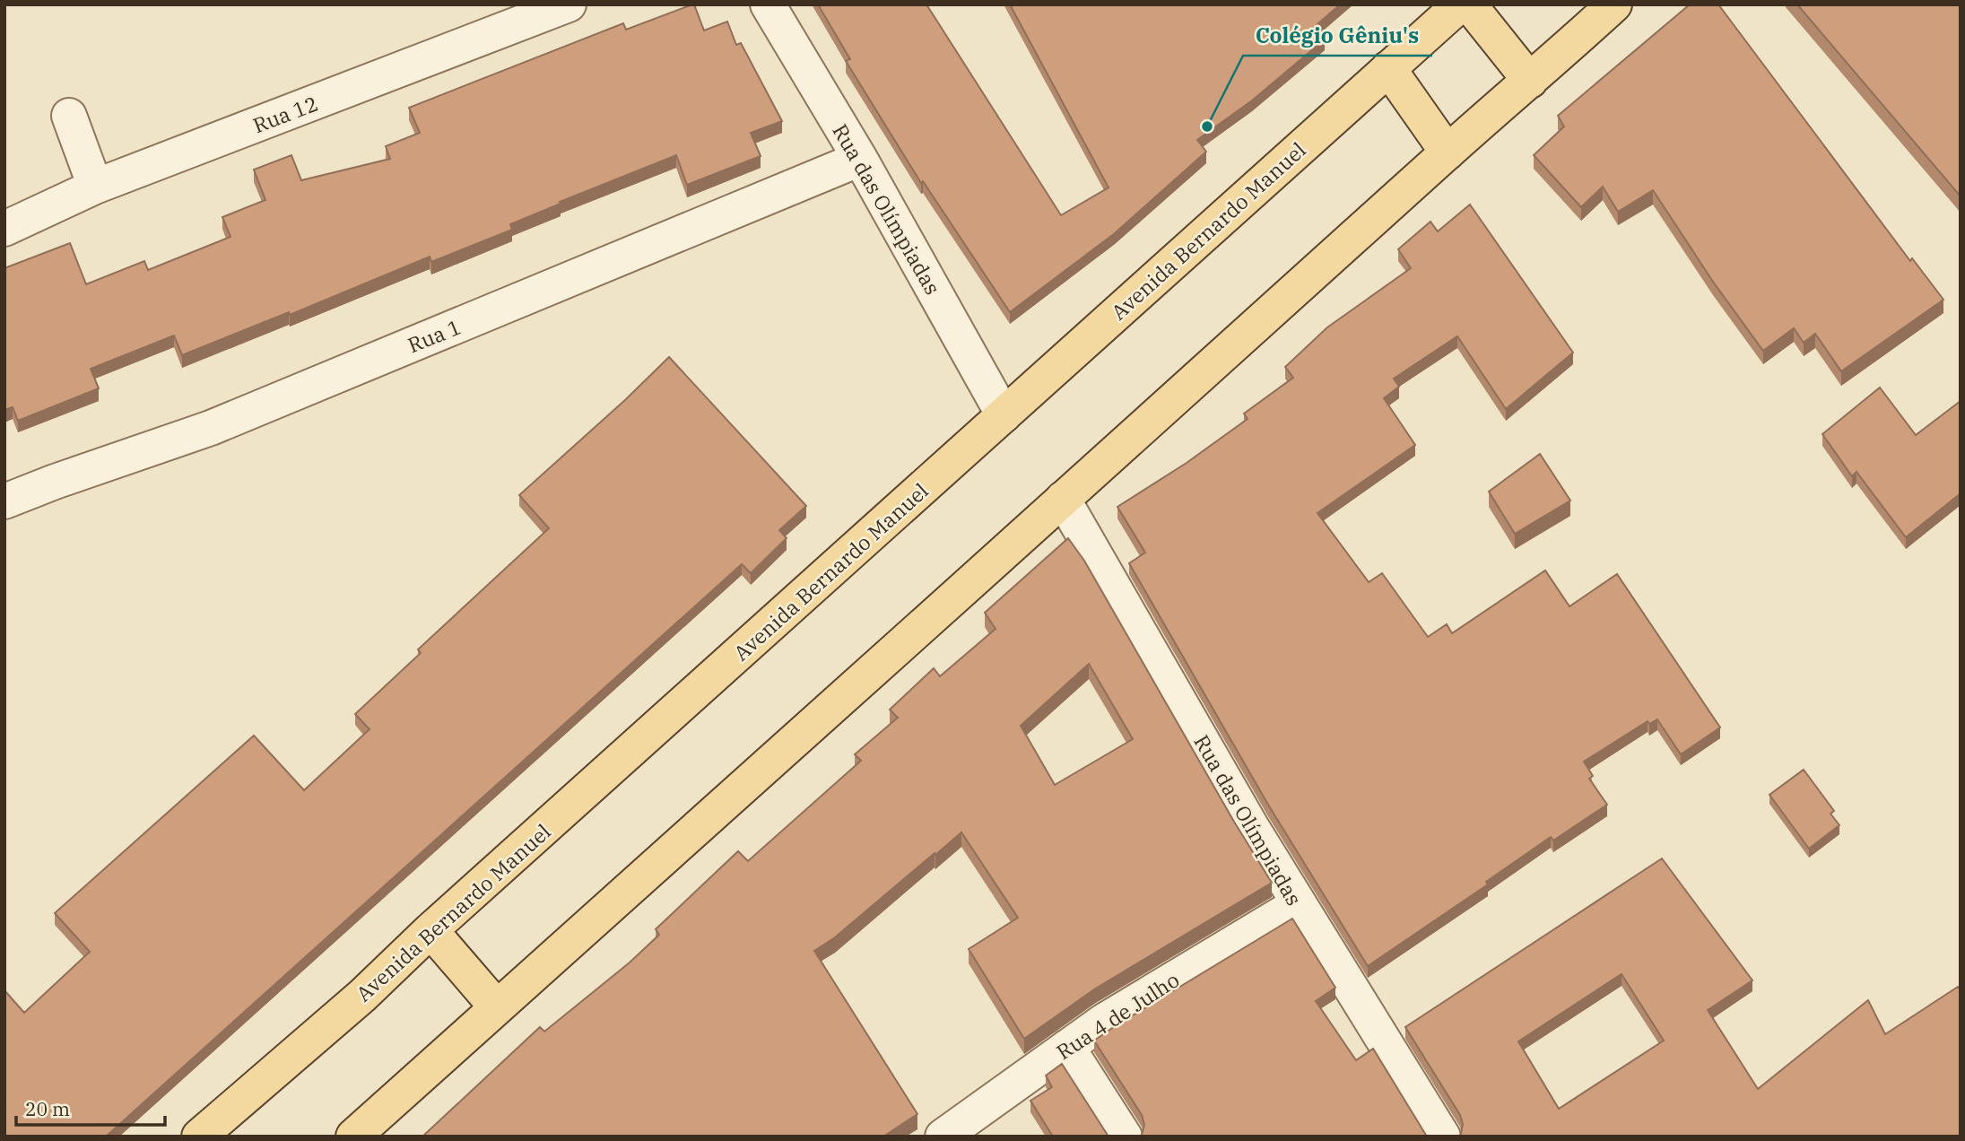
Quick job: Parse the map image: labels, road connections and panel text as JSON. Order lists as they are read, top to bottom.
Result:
{
  "streets": {
    "main road": ["Avenida Bernardo Manuel"],
    "street": [
      "Rua 12",
      "Rua das Olímpiadas",
      "Rua 1",
      "Rua 4 de Julho"
    ]
  },
  "crossings": [
    ["Rua das Olímpiadas", "Avenida Bernardo Manuel"],
    ["Rua das Olímpiadas", "Rua 1"],
    ["Rua das Olímpiadas", "Rua 4 de Julho"]
  ],
  "places": ["Colégio Gêniu's"],
  "scale_bar": "20 m"
}
